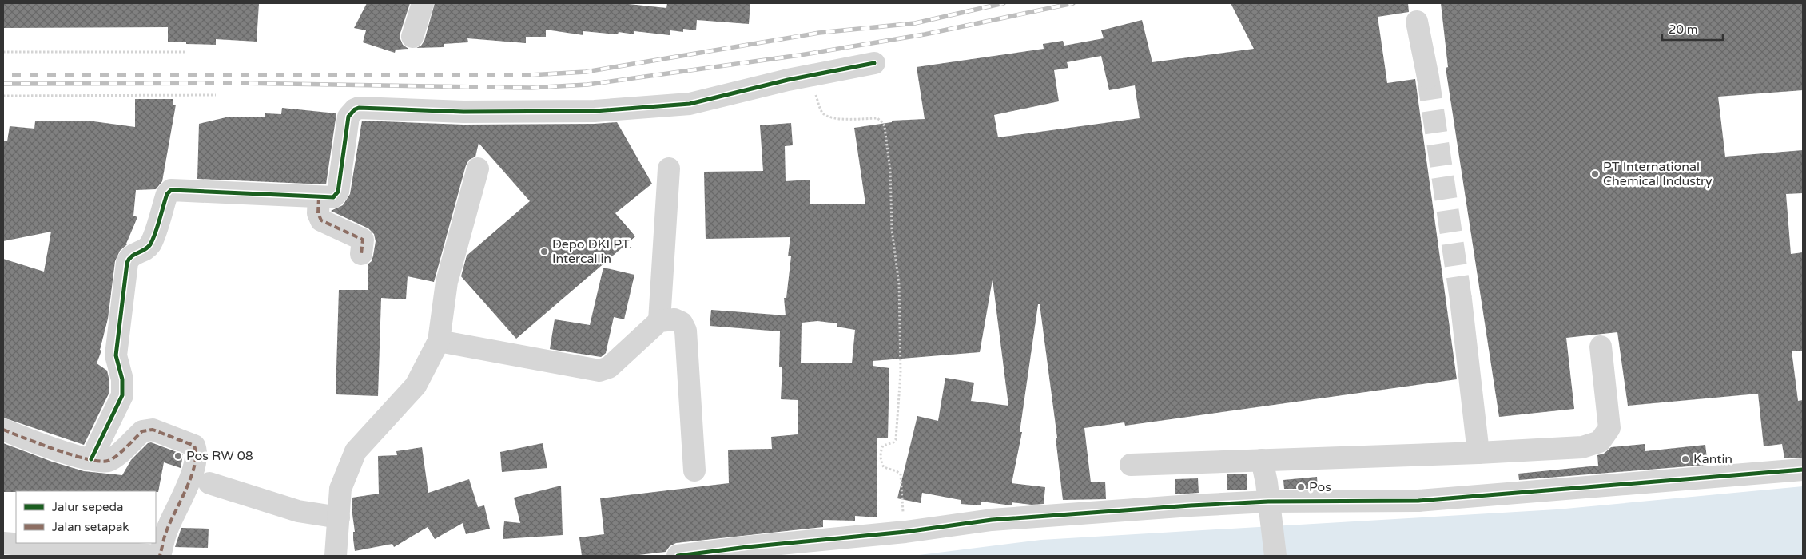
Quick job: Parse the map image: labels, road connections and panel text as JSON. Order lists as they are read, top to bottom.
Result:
{
  "places": [
    "PT International Chemical Industry",
    "Depo DKI PT. Intercallin",
    "Pos RW 08",
    "Kantin",
    "Pos"
  ],
  "legend": ["Jalur sepeda", "Jalan setapak"],
  "scale_bar": "20 m"
}
